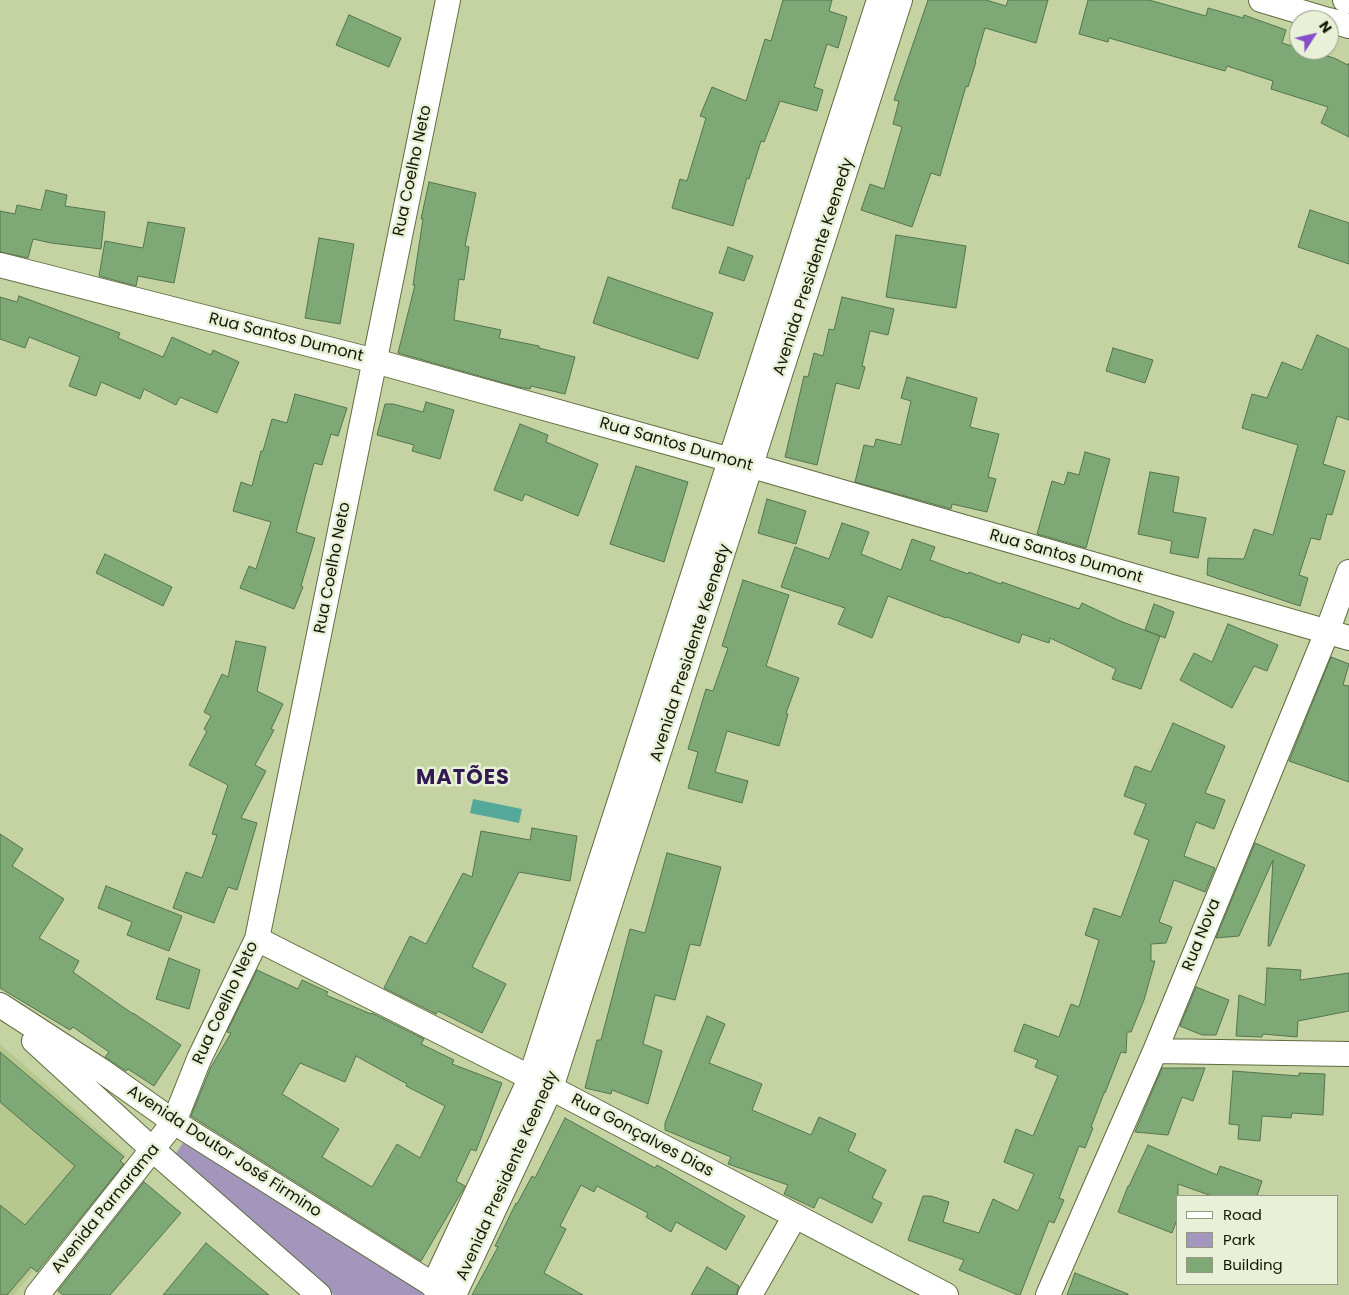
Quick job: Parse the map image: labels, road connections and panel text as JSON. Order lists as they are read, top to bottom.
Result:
{
  "streets": {
    "street": [
      "Rua Coelho Neto",
      "Avenida Presidente Keenedy",
      "Rua Santos Dumont",
      "Rua Nova",
      "Rua Gonçalves Dias",
      "Avenida Doutor José Firmino",
      "Avenida Parnarama"
    ]
  },
  "crossings": [
    ["Rua Coelho Neto", "Rua Santos Dumont"],
    ["Rua Coelho Neto", "Rua Gonçalves Dias"],
    ["Rua Coelho Neto", "Avenida Doutor José Firmino"],
    ["Rua Coelho Neto", "Avenida Parnarama"],
    ["Avenida Presidente Keenedy", "Rua Santos Dumont"],
    ["Avenida Presidente Keenedy", "Rua Gonçalves Dias"],
    ["Avenida Presidente Keenedy", "Avenida Doutor José Firmino"],
    ["Rua Santos Dumont", "Rua Nova"],
    ["Avenida Doutor José Firmino", "Avenida Parnarama"]
  ],
  "districts": ["MATÕES"],
  "legend": ["Road", "Park", "Building"],
  "north": "top right"
}
